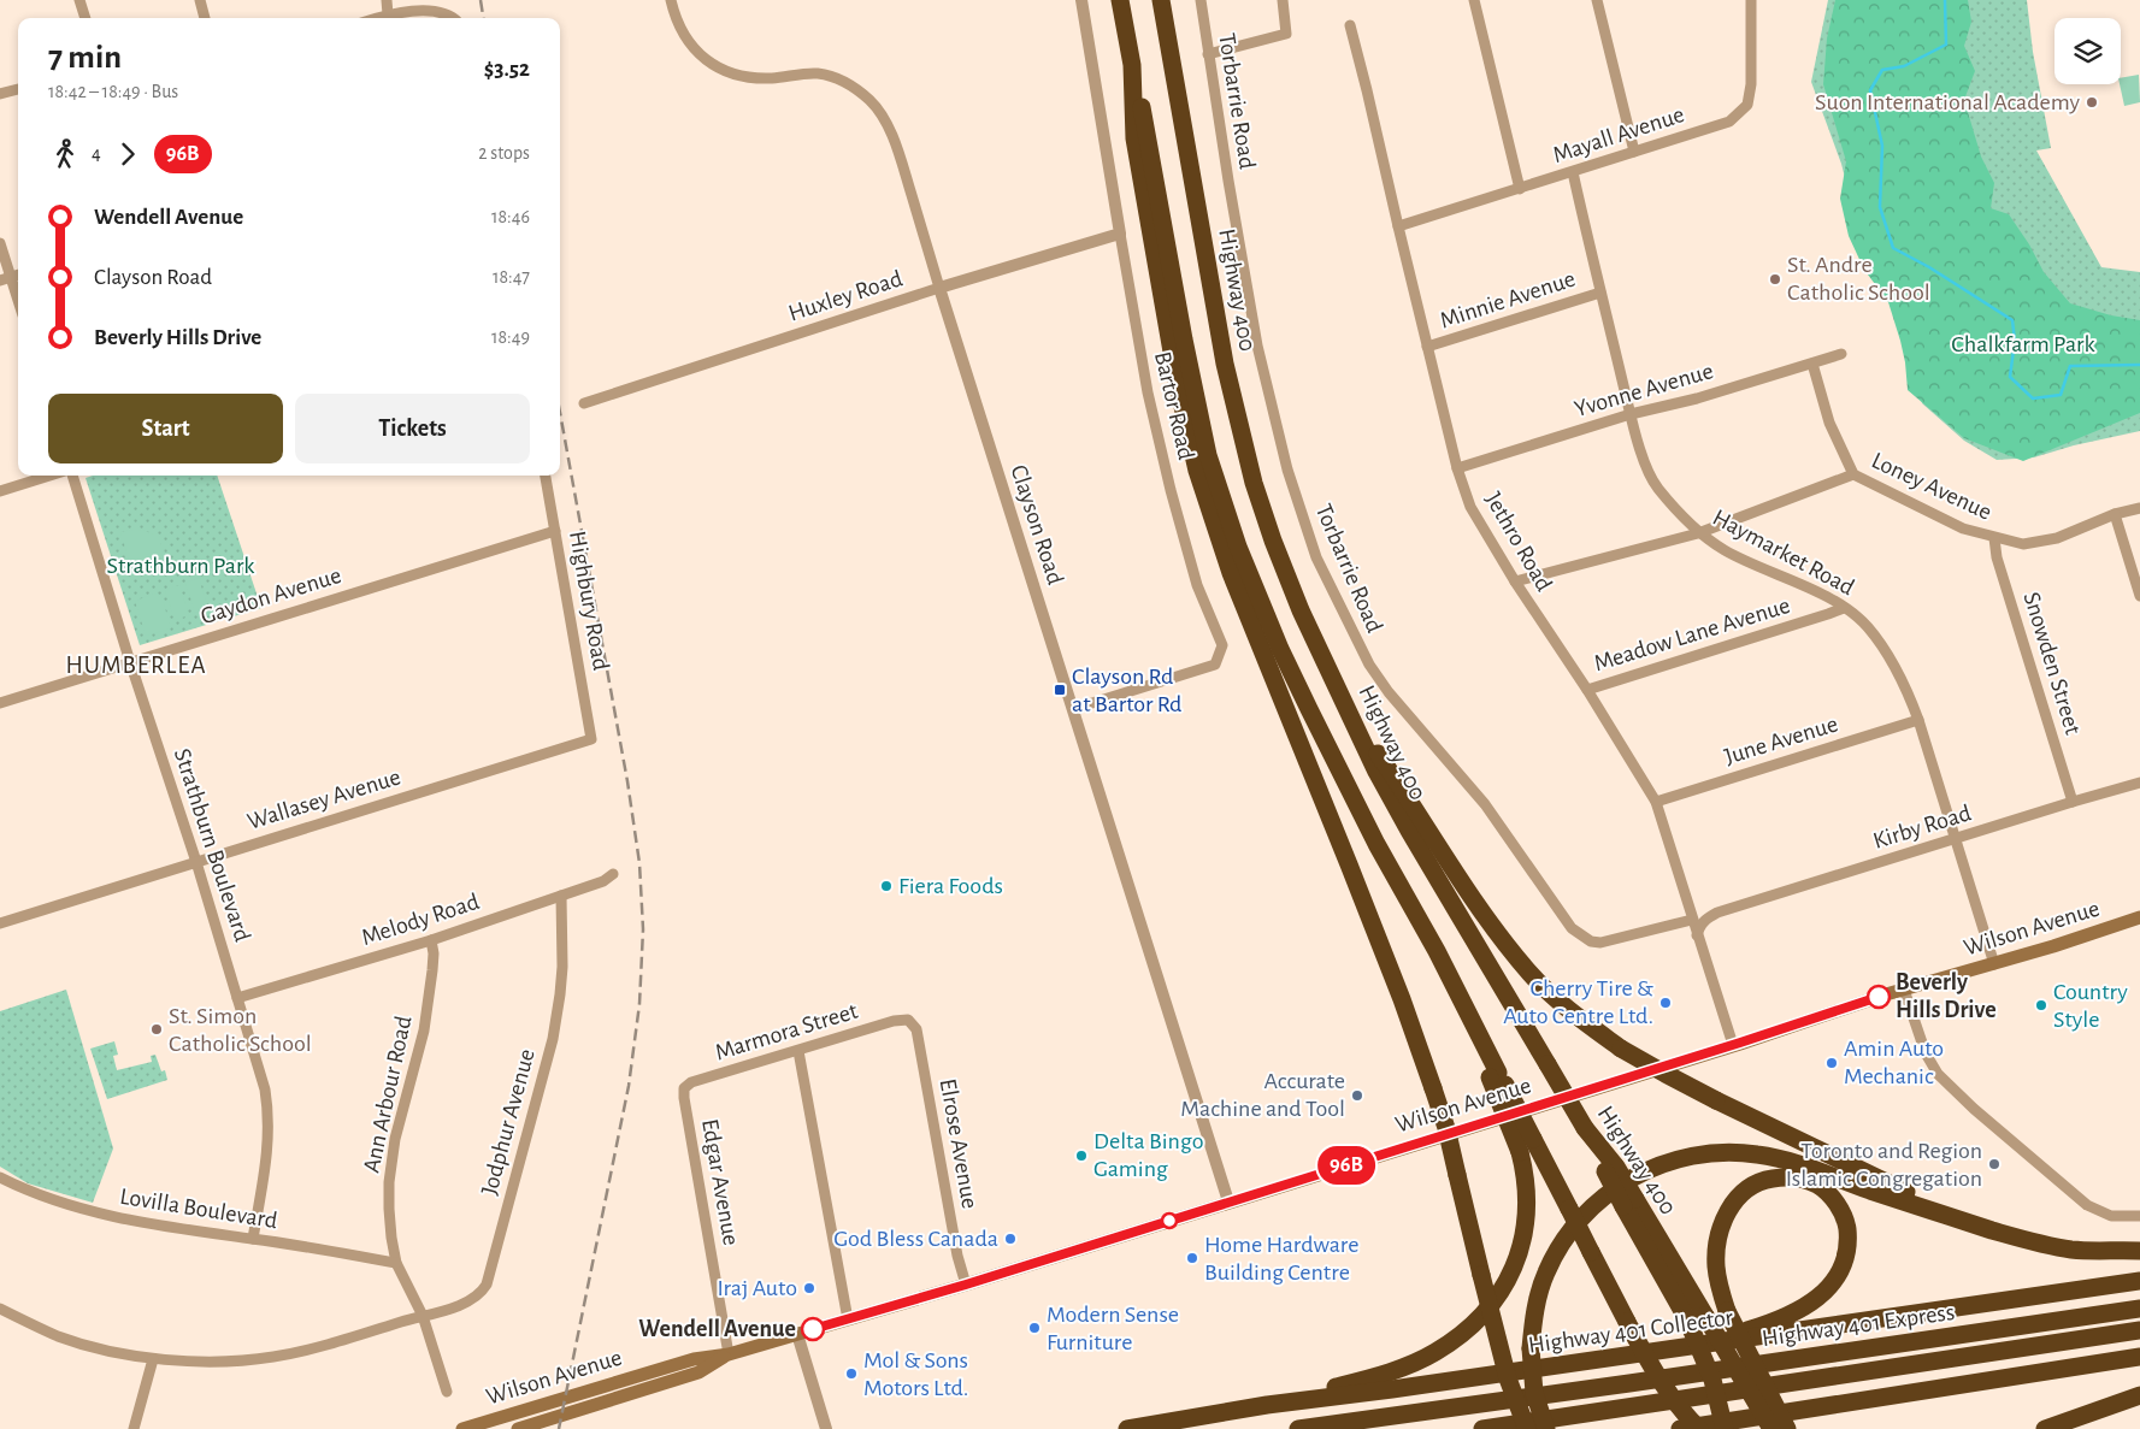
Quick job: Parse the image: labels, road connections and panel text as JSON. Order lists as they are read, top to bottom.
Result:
{
  "streets": {
    "highway": ["Highway 400", "Highway 401 Express", "Highway 401 Collector"],
    "main road": ["Wilson Avenue"],
    "street": [
      "Torbarrie Road",
      "Mayall Avenue",
      "Huxley Road",
      "Minnie Avenue",
      "Yvonne Avenue",
      "Bartor Road",
      "Loney Avenue",
      "Clayson Road",
      "Jethro Road",
      "Haymarket Road",
      "Gaydon Avenue",
      "Highbury Road",
      "Meadow Lane Avenue",
      "Snowden Street",
      "June Avenue",
      "Wallasey Avenue",
      "Kirby Road",
      "Strathburn Boulevard",
      "Melody Road",
      "Marmora Street",
      "Ann Arbour Road",
      "Jodphur Avenue",
      "Elrose Avenue",
      "Edgar Avenue",
      "Lovilla Boulevard"
    ]
  },
  "crossings": [
    ["Torbarrie Road", "Jethro Road"],
    ["Mayall Avenue", "Jethro Road"],
    ["Mayall Avenue", "Haymarket Road"],
    ["Huxley Road", "Bartor Road"],
    ["Huxley Road", "Clayson Road"],
    ["Minnie Avenue", "Jethro Road"],
    ["Minnie Avenue", "Haymarket Road"],
    ["Yvonne Avenue", "Loney Avenue"],
    ["Yvonne Avenue", "Jethro Road"],
    ["Yvonne Avenue", "Haymarket Road"],
    ["Bartor Road", "Clayson Road"],
    ["Loney Avenue", "Snowden Street"],
    ["Clayson Road", "Wilson Avenue"],
    ["Jethro Road", "Meadow Lane Avenue"],
    ["Jethro Road", "June Avenue"],
    ["Jethro Road", "Kirby Road"],
    ["Jethro Road", "Wilson Avenue"],
    ["Haymarket Road", "Meadow Lane Avenue"],
    ["Haymarket Road", "June Avenue"],
    ["Haymarket Road", "Kirby Road"],
    ["Haymarket Road", "Wilson Avenue"],
    ["Gaydon Avenue", "Highbury Road"],
    ["Gaydon Avenue", "Strathburn Boulevard"],
    ["Highbury Road", "Wallasey Avenue"],
    ["Snowden Street", "Kirby Road"],
    ["Wallasey Avenue", "Strathburn Boulevard"],
    ["Strathburn Boulevard", "Melody Road"],
    ["Strathburn Boulevard", "Lovilla Boulevard"],
    ["Melody Road", "Ann Arbour Road"],
    ["Melody Road", "Jodphur Avenue"],
    ["Wilson Avenue", "Elrose Avenue"],
    ["Wilson Avenue", "Edgar Avenue"],
    ["Marmora Street", "Elrose Avenue"],
    ["Marmora Street", "Edgar Avenue"],
    ["Ann Arbour Road", "Jodphur Avenue"],
    ["Ann Arbour Road", "Lovilla Boulevard"]
  ],
  "districts": ["HUMBERLEA"],
  "parks": ["Chalkfarm Park", "Strathburn Park"],
  "places": {
    "other": [
      "Suon International Academy",
      "St. Andre Catholic School",
      "Fiera Foods",
      "Beverly Hills Drive",
      "Cherry Tire & Auto Centre Ltd.",
      "Country Style",
      "St. Simon Catholic School",
      "Amin Auto Mechanic",
      "Accurate Machine and Tool",
      "Delta Bingo Gaming",
      "Toronto and Region Islamic Congregation",
      "God Bless Canada",
      "Home Hardware Building Centre",
      "Iraj Auto",
      "Modern Sense Furniture",
      "Wendell Avenue",
      "Mol & Sons Motors Ltd."
    ],
    "transit": ["Clayson Rd at Bartor Rd"]
  },
  "lines": ["bus line 96B"],
  "page": {
    "on_map": "96B",
    "heading": ["7 min", "18:42 – 18:49 · Bus", "$3.52"],
    "legs": ["4", "96B", "2 stops"],
    "list": [
      {
        "name": "Wendell Avenue",
        "value": "18:46"
      },
      {
        "name": "Clayson Road",
        "value": "18:47"
      },
      {
        "name": "Beverly Hills Drive",
        "value": "18:49"
      }
    ],
    "buttons": ["Start", "Tickets"]
  }
}
